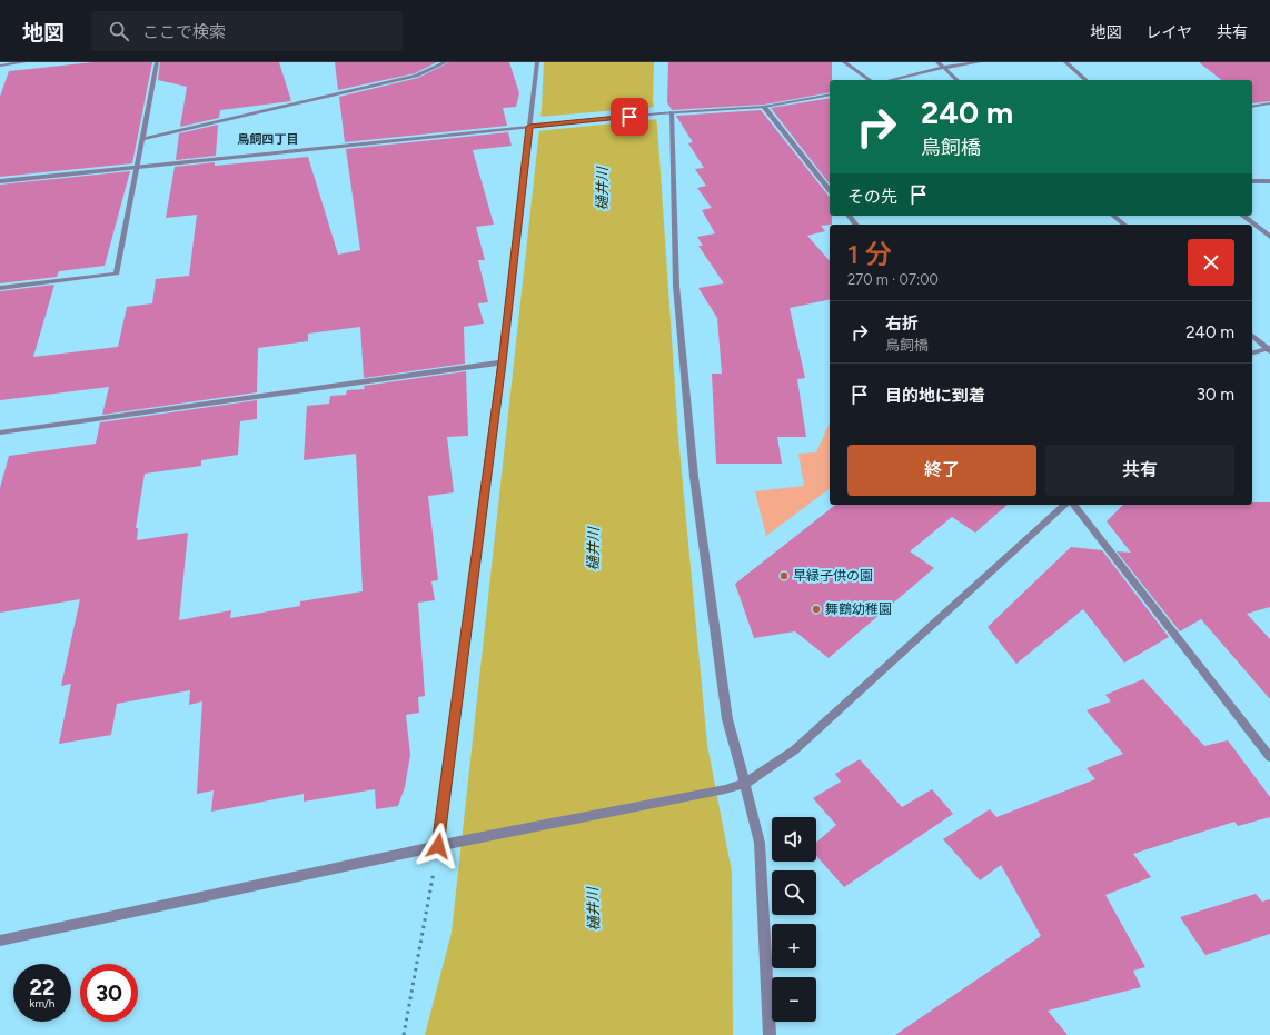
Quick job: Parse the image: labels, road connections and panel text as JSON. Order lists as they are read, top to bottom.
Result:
{
  "districts": ["鳥飼四丁目"],
  "water": ["樋井川"],
  "places": ["早緑子供の園", "舞鶴幼稚園"],
  "page": {
    "header": "地図",
    "search": "ここで検索",
    "nav": ["地図", "レイヤ", "共有"],
    "turn": ["240 m", "鳥飼橋"],
    "then": "その先",
    "heading": ["1 分", "270 m · 07:00"],
    "list": [
      {
        "name": "右折",
        "note": "鳥飼橋",
        "value": "240 m"
      },
      {
        "name": "目的地に到着",
        "value": "30 m"
      }
    ],
    "buttons": ["終了", "共有"],
    "map_buttons": ["+", "−"],
    "speed": "22 km/h",
    "limit": "30"
  }
}
